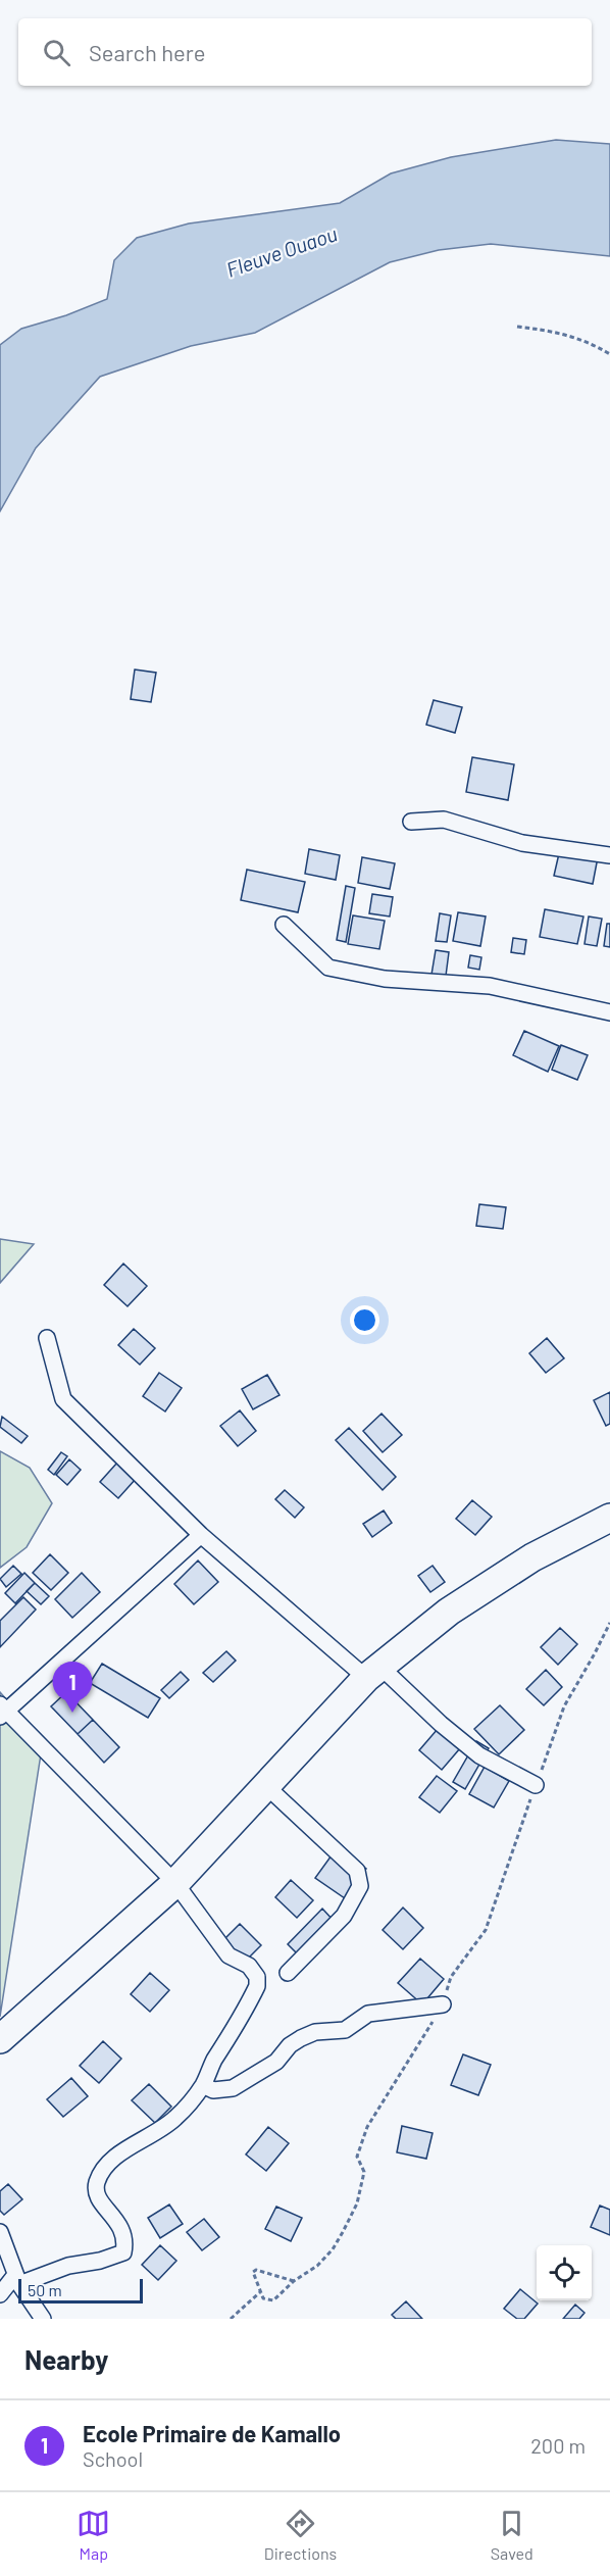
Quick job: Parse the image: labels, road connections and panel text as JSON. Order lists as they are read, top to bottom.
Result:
{
  "water": ["Fleuve Ouaou"],
  "scale_bar": "50 m",
  "page": {
    "search": "Search here",
    "pins": "1",
    "scale": "50 m",
    "heading": "Nearby",
    "list": [
      {
        "mark": "1",
        "name": "Ecole Primaire de Kamallo",
        "note": "School",
        "value": "200 m"
      }
    ],
    "nav": ["Map", "Directions", "Saved"]
  }
}
